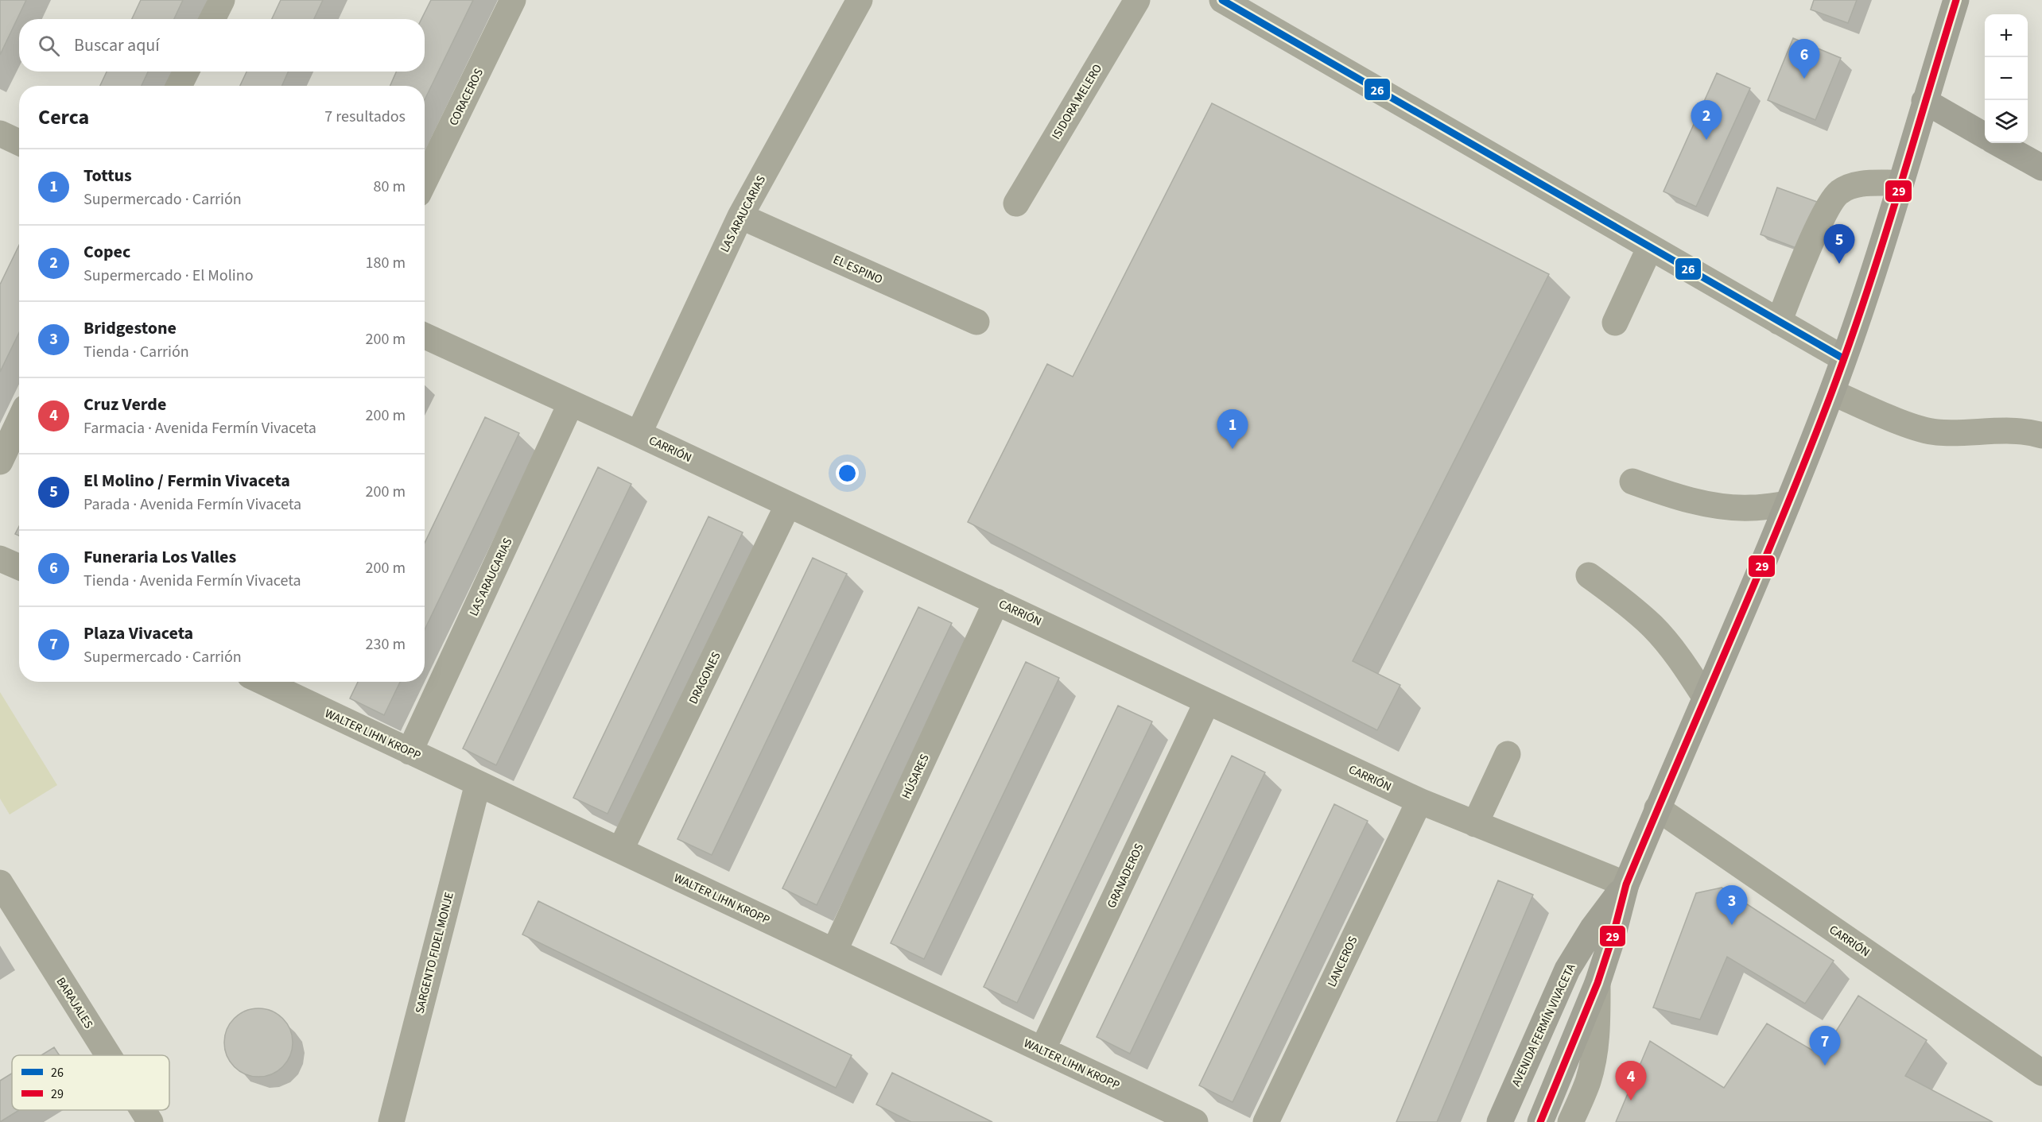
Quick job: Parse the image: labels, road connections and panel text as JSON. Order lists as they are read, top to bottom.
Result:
{
  "streets": {
    "main road": ["AVENIDA FERMÍN VIVACETA"],
    "street": [
      "CORACEROS",
      "ISIDORA MELERO",
      "LAS ARAUCARIAS",
      "EL ESPINO",
      "CARRIÓN",
      "DRAGONES",
      "WALTER LIHN KROPP",
      "HÚSARES",
      "GRANADEROS",
      "SARGENTO FIDEL MONJE",
      "LANCEROS",
      "BARAJALES"
    ]
  },
  "crossings": [
    ["LAS ARAUCARIAS", "EL ESPINO"],
    ["LAS ARAUCARIAS", "CARRIÓN"],
    ["LAS ARAUCARIAS", "WALTER LIHN KROPP"],
    ["CARRIÓN", "DRAGONES"],
    ["CARRIÓN", "HÚSARES"],
    ["CARRIÓN", "GRANADEROS"],
    ["CARRIÓN", "LANCEROS"],
    ["CARRIÓN", "AVENIDA FERMÍN VIVACETA"],
    ["DRAGONES", "WALTER LIHN KROPP"],
    ["WALTER LIHN KROPP", "HÚSARES"],
    ["WALTER LIHN KROPP", "GRANADEROS"],
    ["WALTER LIHN KROPP", "SARGENTO FIDEL MONJE"]
  ],
  "lines": ["transit line 26", "transit line 29"],
  "legend": ["26", "29"],
  "page": {
    "map_buttons": ["+", "−"],
    "search": "Buscar aquí",
    "pins": [
      "6",
      "2",
      "5",
      "1",
      "3",
      "7",
      "4"
    ],
    "heading": ["Cerca", "7 resultados"],
    "list": [
      {
        "mark": "1",
        "name": "Tottus",
        "note": "Supermercado · Carrión",
        "value": "80 m"
      },
      {
        "mark": "2",
        "name": "Copec",
        "note": "Supermercado · El Molino",
        "value": "180 m"
      },
      {
        "mark": "3",
        "name": "Bridgestone",
        "note": "Tienda · Carrión",
        "value": "200 m"
      },
      {
        "mark": "4",
        "name": "Cruz Verde",
        "note": "Farmacia · Avenida Fermín Vivaceta",
        "value": "200 m"
      },
      {
        "mark": "5",
        "name": "El Molino / Fermin Vivaceta",
        "note": "Parada · Avenida Fermín Vivaceta",
        "value": "200 m"
      },
      {
        "mark": "6",
        "name": "Funeraria Los Valles",
        "note": "Tienda · Avenida Fermín Vivaceta",
        "value": "200 m"
      },
      {
        "mark": "7",
        "name": "Plaza Vivaceta",
        "note": "Supermercado · Carrión",
        "value": "230 m"
      }
    ]
  }
}
